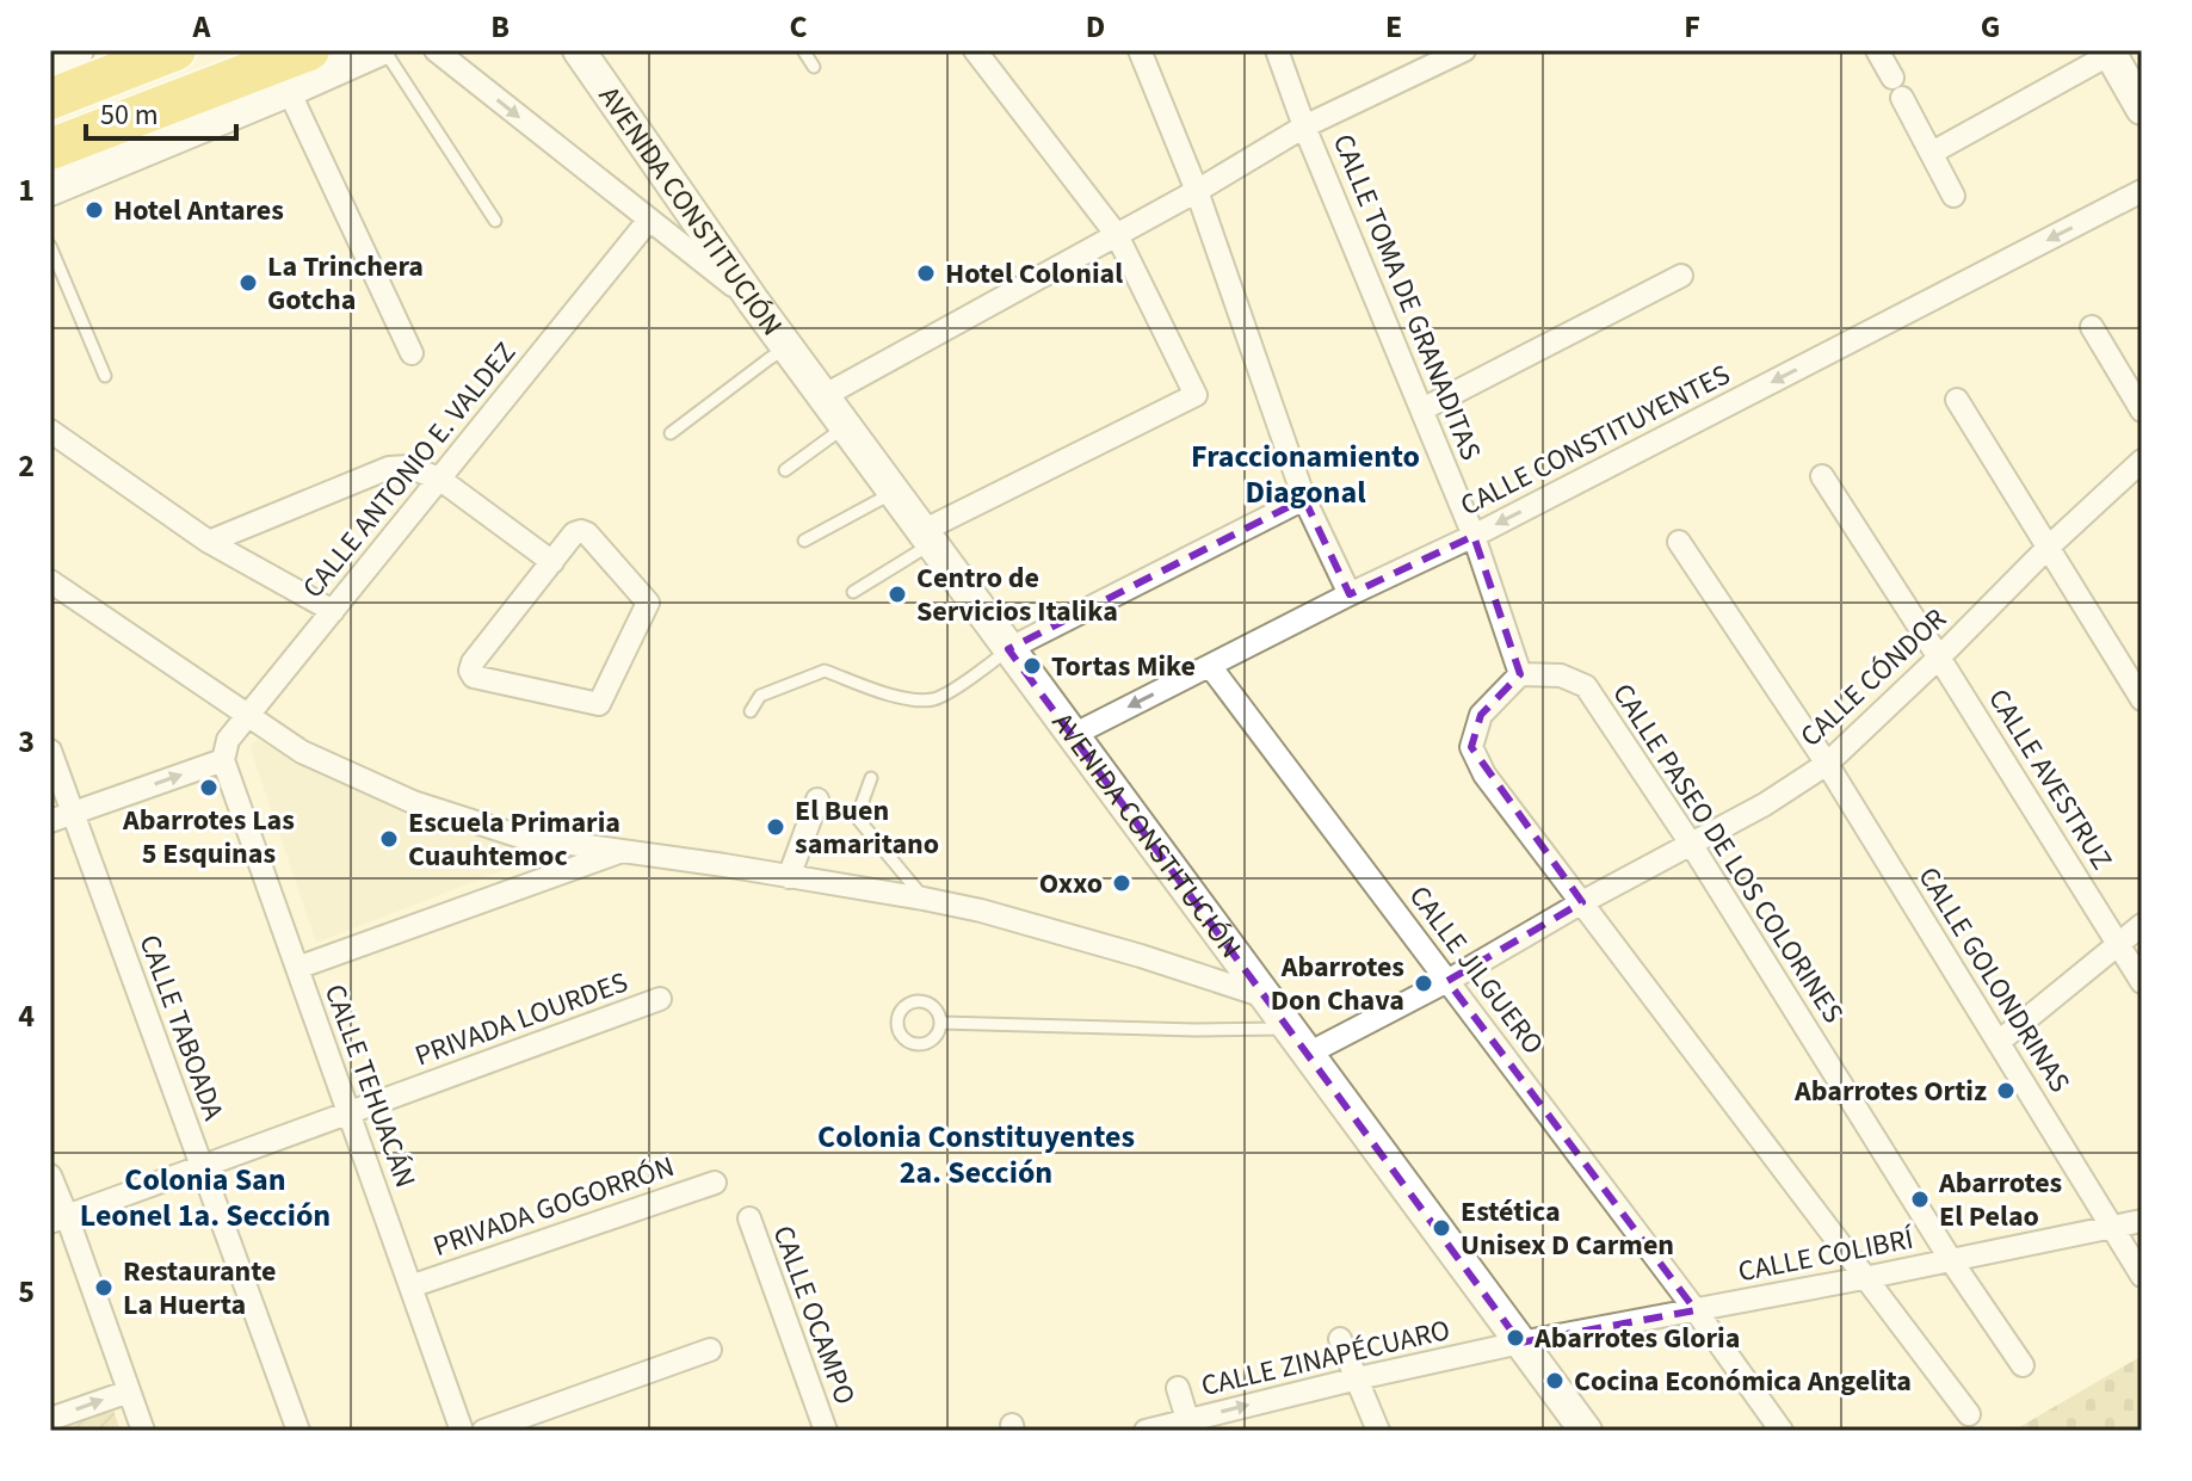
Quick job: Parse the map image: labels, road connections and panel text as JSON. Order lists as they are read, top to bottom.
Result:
{
  "streets": {
    "main road": ["AVENIDA CONSTITUCIÓN"],
    "street": [
      "CALLE TOMA DE GRANADITAS",
      "CALLE CONSTITUYENTES",
      "CALLE ANTONIO E. VALDEZ",
      "CALLE CÓNDOR",
      "CALLE AVESTRUZ",
      "CALLE PASEO DE LOS COLORINES",
      "CALLE JILGUERO",
      "CALLE GOLONDRINAS",
      "PRIVADA LOURDES",
      "CALLE TABOADA",
      "CALLE TEHUACÁN",
      "PRIVADA GOGORRÓN",
      "CALLE COLIBRÍ",
      "CALLE OCAMPO",
      "CALLE ZINAPÉCUARO"
    ]
  },
  "crossings": [
    ["AVENIDA CONSTITUCIÓN", "CALLE CONSTITUYENTES"],
    ["AVENIDA CONSTITUCIÓN", "CALLE CÓNDOR"],
    ["AVENIDA CONSTITUCIÓN", "CALLE COLIBRÍ"],
    ["AVENIDA CONSTITUCIÓN", "CALLE ZINAPÉCUARO"],
    ["CALLE TOMA DE GRANADITAS", "CALLE CONSTITUYENTES"],
    ["CALLE TOMA DE GRANADITAS", "CALLE PASEO DE LOS COLORINES"],
    ["CALLE CONSTITUYENTES", "CALLE JILGUERO"],
    ["CALLE ANTONIO E. VALDEZ", "CALLE TEHUACÁN"],
    ["CALLE CÓNDOR", "CALLE AVESTRUZ"],
    ["CALLE CÓNDOR", "CALLE PASEO DE LOS COLORINES"],
    ["CALLE CÓNDOR", "CALLE JILGUERO"],
    ["CALLE CÓNDOR", "CALLE GOLONDRINAS"],
    ["CALLE PASEO DE LOS COLORINES", "CALLE COLIBRÍ"],
    ["CALLE JILGUERO", "CALLE COLIBRÍ"],
    ["CALLE GOLONDRINAS", "CALLE COLIBRÍ"],
    ["PRIVADA LOURDES", "CALLE TABOADA"],
    ["PRIVADA LOURDES", "CALLE TEHUACÁN"],
    ["CALLE TEHUACÁN", "PRIVADA GOGORRÓN"],
    ["CALLE COLIBRÍ", "CALLE ZINAPÉCUARO"]
  ],
  "one_way": ["CALLE ZINAPÉCUARO"],
  "districts": ["Fraccionamiento Diagonal", "Colonia Constituyentes 2a. Sección", "Colonia San Leonel 1a. Sección"],
  "places": [
    "Hotel Antares",
    "Hotel Colonial",
    "La Trinchera Gotcha",
    "Centro de Servicios Italika",
    "Tortas Mike",
    "Abarrotes Las 5 Esquinas",
    "El Buen samaritano",
    "Escuela Primaria Cuauhtemoc",
    "Oxxo",
    "Abarrotes Don Chava",
    "Abarrotes Ortiz",
    "Abarrotes El Pelao",
    "Estética Unisex D Carmen",
    "Restaurante La Huerta",
    "Abarrotes Gloria",
    "Cocina Económica Angelita"
  ],
  "scale_bar": "50 m",
  "grid": {
    "columns": [
      "A",
      "B",
      "C",
      "D",
      "E",
      "F",
      "G"
    ],
    "rows": [
      "1",
      "2",
      "3",
      "4",
      "5"
    ]
  }
}
